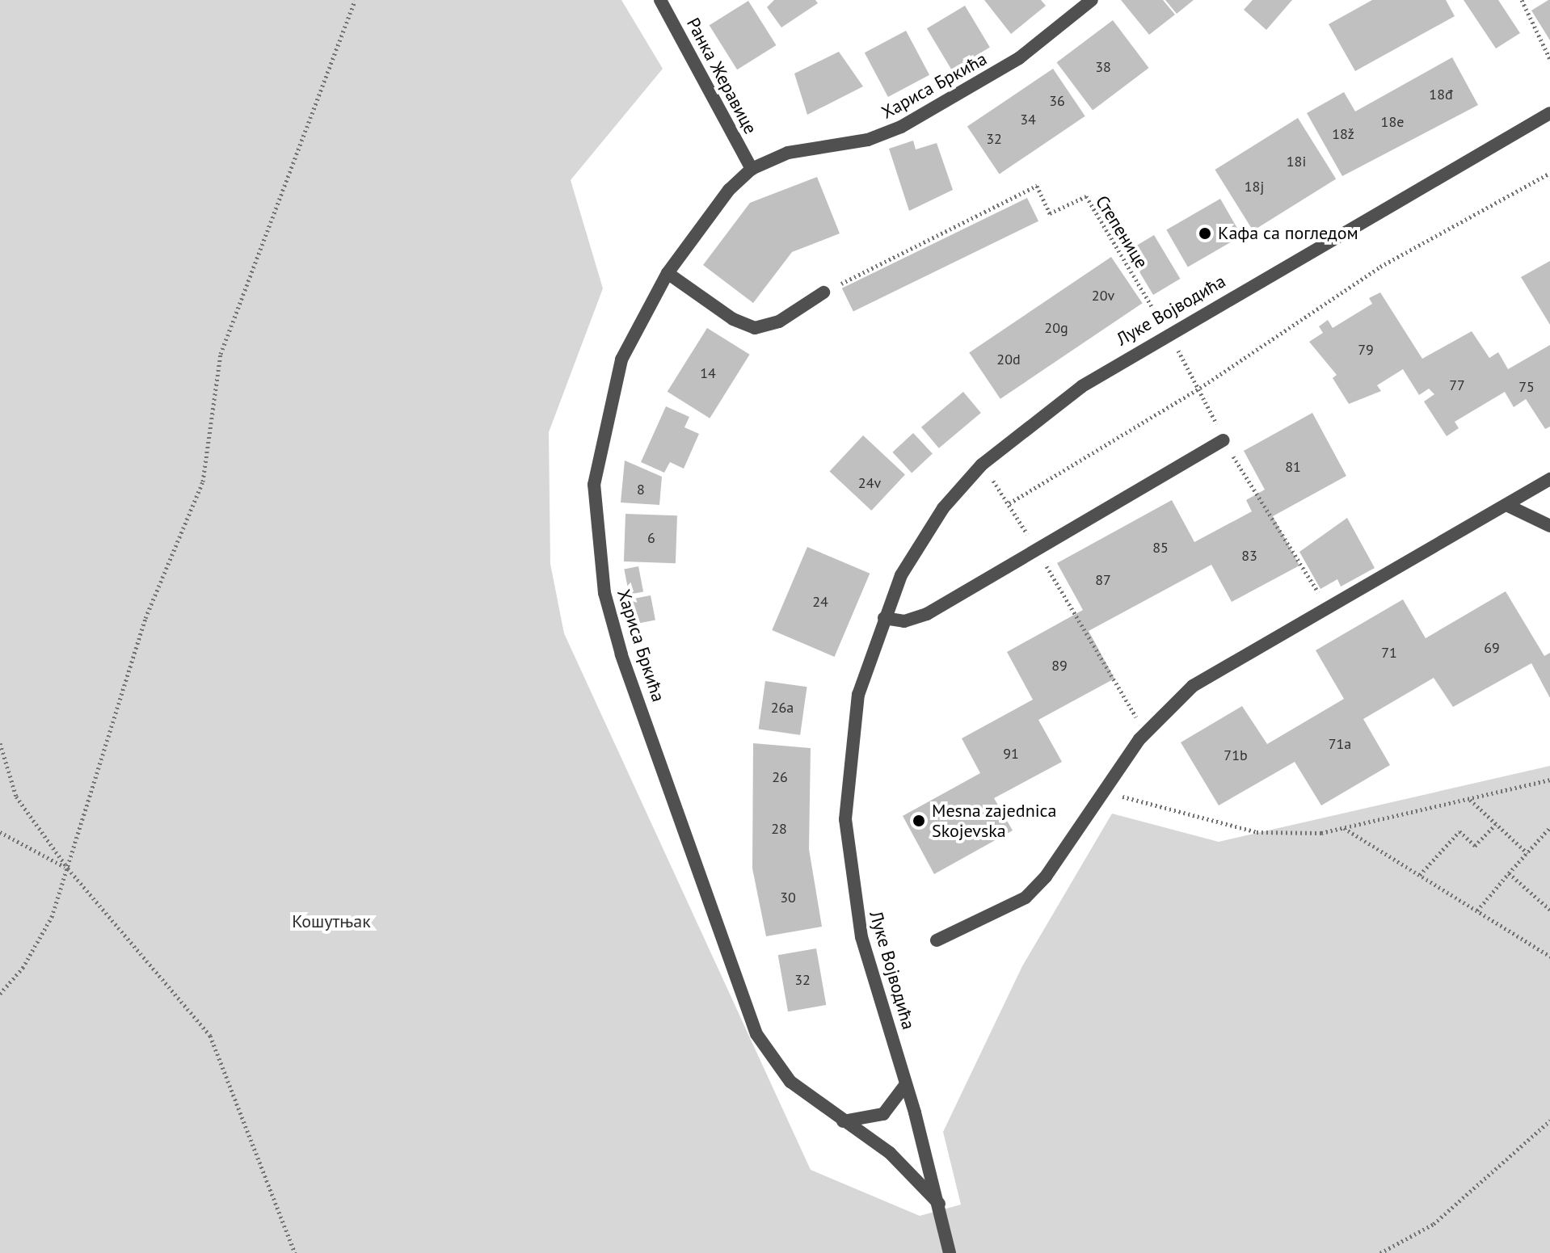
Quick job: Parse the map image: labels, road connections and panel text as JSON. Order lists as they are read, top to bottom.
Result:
{
  "streets": {
    "street": ["Ранка Жеравице", "Хариса Бркића", "Луке Војводића"],
    "path": ["Степенице"]
  },
  "crossings": [
    ["Ранка Жеравице", "Хариса Бркића"],
    ["Хариса Бркића", "Луке Војводића"],
    ["Степенице", "Луке Војводића"]
  ],
  "parks": ["Кошутњак"],
  "places": ["Кафа са погледом", "Mesna zajednica Skojevska"],
  "house_numbers": [
    "38",
    "18đ",
    "36",
    "34",
    "18e",
    "18ž",
    "32",
    "18i",
    "18j",
    "20v",
    "20g",
    "79",
    "20d",
    "14",
    "77",
    "75",
    "81",
    "24v",
    "8",
    "6",
    "85",
    "83",
    "87",
    "24",
    "69",
    "71",
    "89",
    "26a",
    "71a",
    "91",
    "71b",
    "26",
    "28",
    "30",
    "32"
  ]
}
